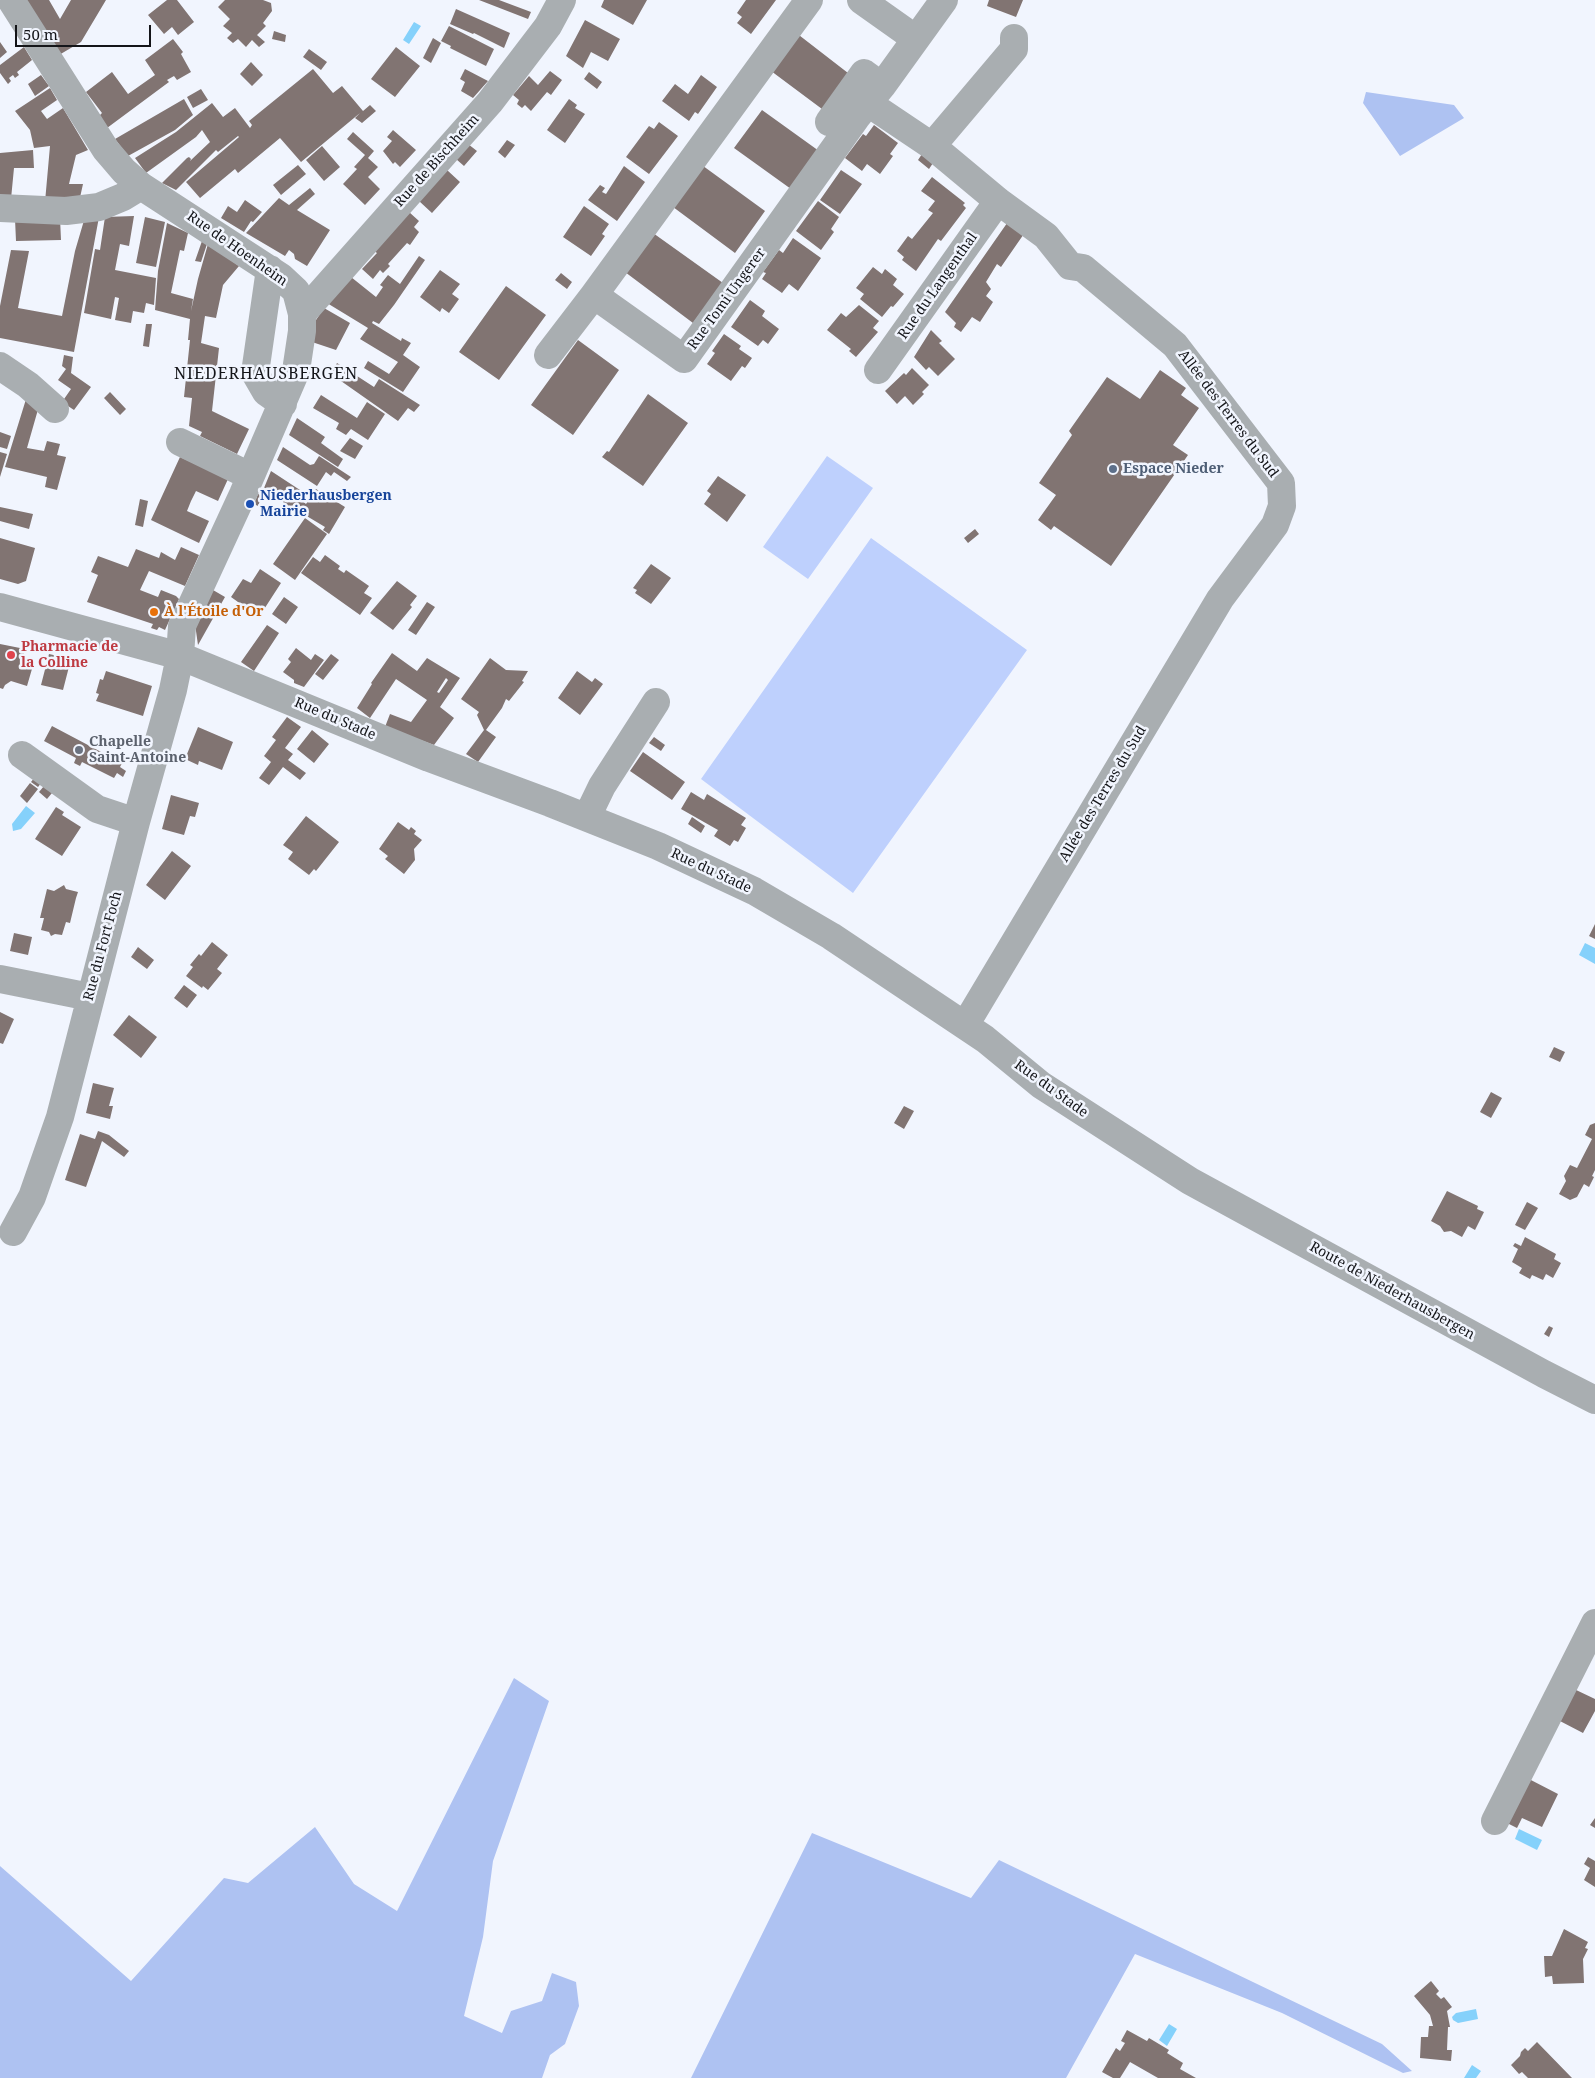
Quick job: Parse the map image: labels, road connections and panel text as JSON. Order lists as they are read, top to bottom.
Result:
{
  "streets": {
    "street": [
      "Rue de Bischheim",
      "Rue de Hoenheim",
      "Rue du Langenthal",
      "Rue Tomi Ungerer",
      "Allée des Terres du Sud",
      "Rue du Stade",
      "Rue du Fort Foch",
      "Route de Niederhausbergen"
    ]
  },
  "crossings": [
    ["Rue de Bischheim", "Rue de Hoenheim"],
    ["Rue de Hoenheim", "Rue du Stade"],
    ["Rue de Hoenheim", "Rue du Fort Foch"],
    ["Rue du Langenthal", "Allée des Terres du Sud"],
    ["Rue Tomi Ungerer", "Allée des Terres du Sud"],
    ["Allée des Terres du Sud", "Rue du Stade"],
    ["Rue du Stade", "Rue du Fort Foch"],
    ["Rue du Stade", "Route de Niederhausbergen"]
  ],
  "districts": ["NIEDERHAUSBERGEN"],
  "places": [
    "Espace Nieder",
    "Niederhausbergen Mairie",
    "À l'Étoile d'Or",
    "Pharmacie de la Colline",
    "Chapelle Saint-Antoine"
  ],
  "scale_bar": "50 m"
}
